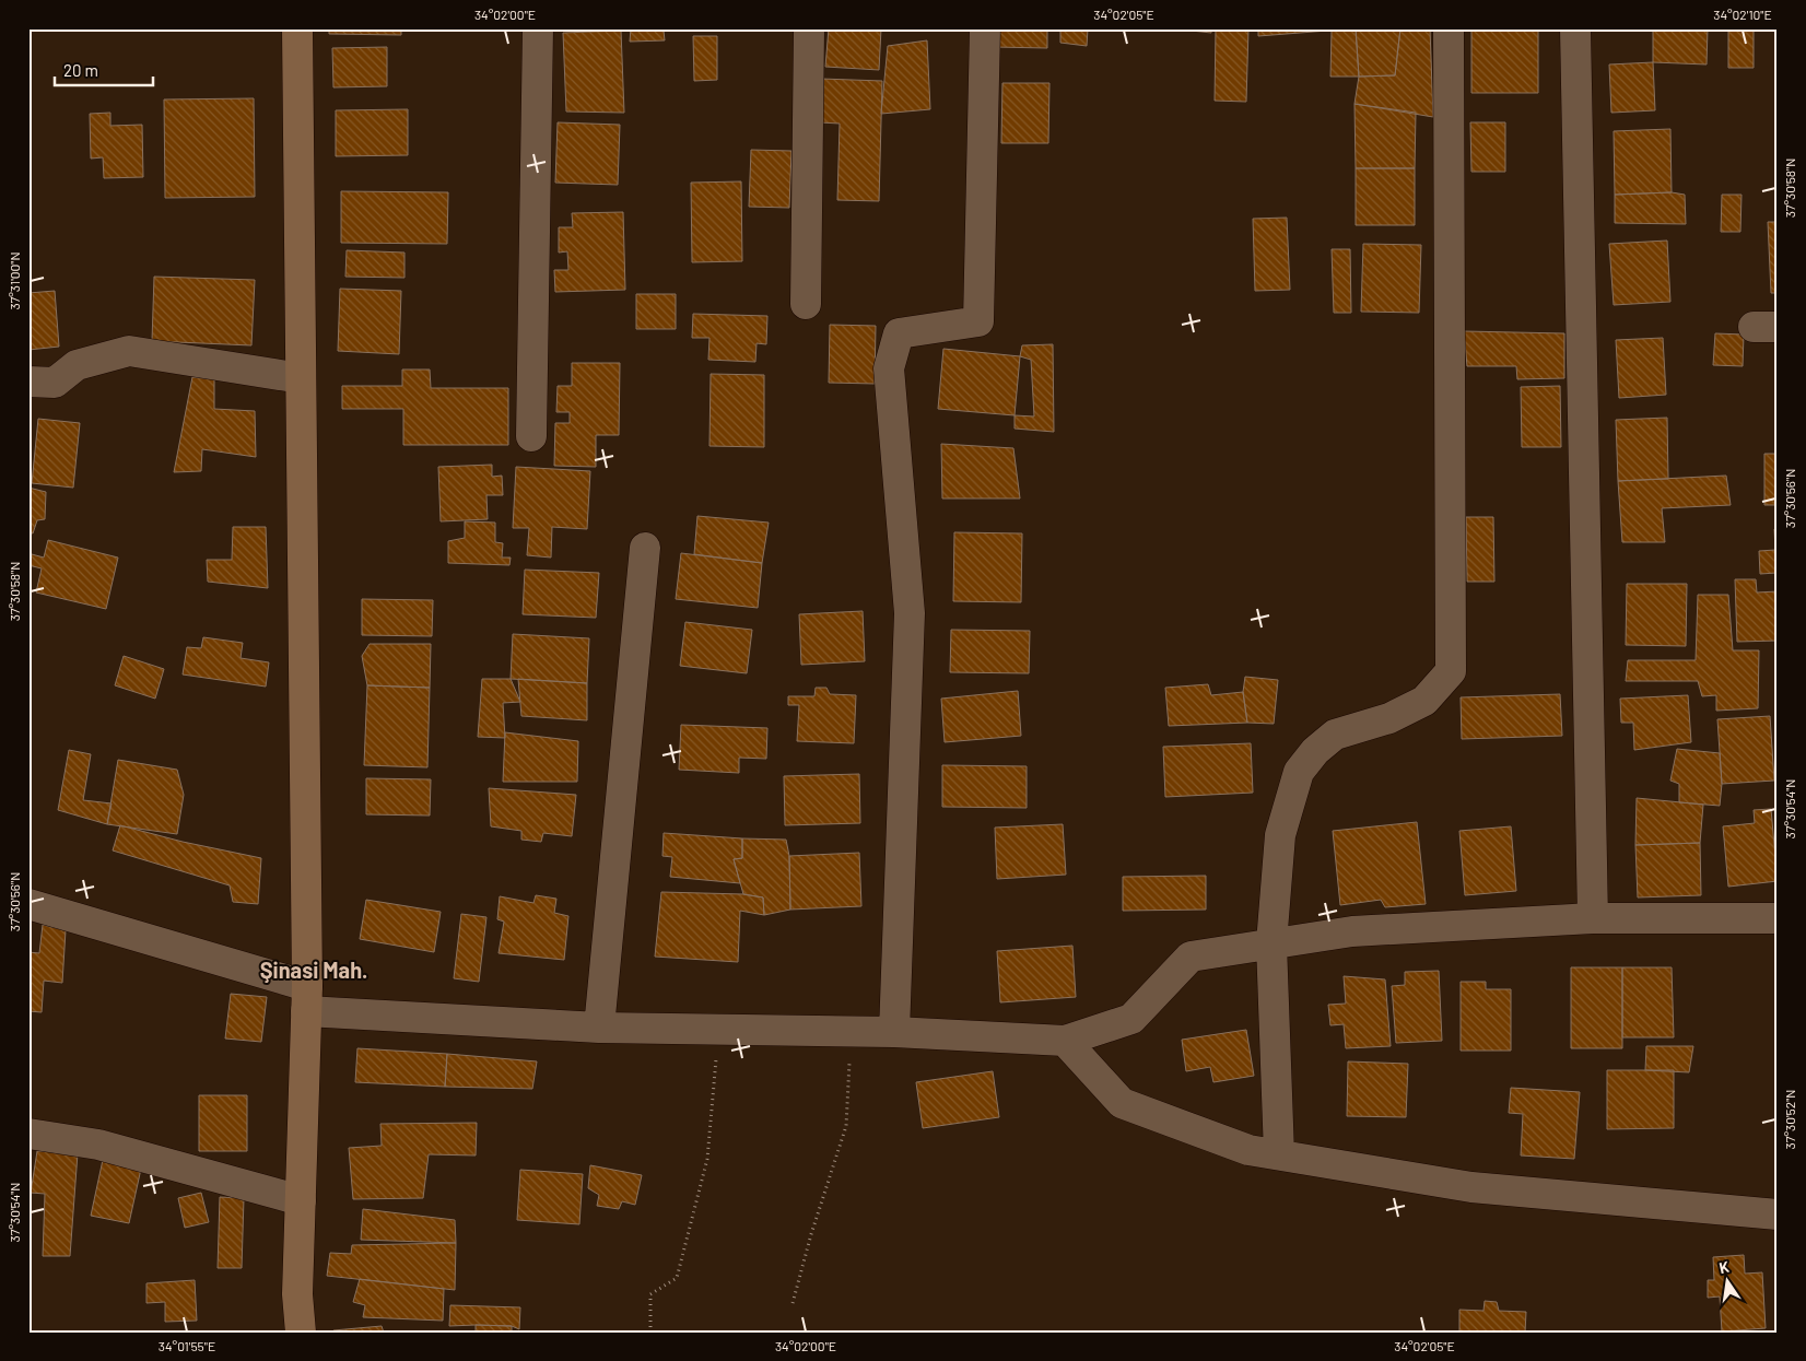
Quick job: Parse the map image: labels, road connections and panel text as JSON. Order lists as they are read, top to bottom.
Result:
{
  "districts": ["Şinasi Mah."],
  "scale_bar": "20 m",
  "north": "top",
  "coordinates": [
    "34°02'00\"E",
    "34°02'05\"E",
    "34°02'10\"E",
    "37°30'58\"N",
    "37°31'00\"N",
    "37°30'56\"N",
    "37°30'54\"N",
    "37°30'52\"N",
    "34°01'55\"E"
  ]
}
